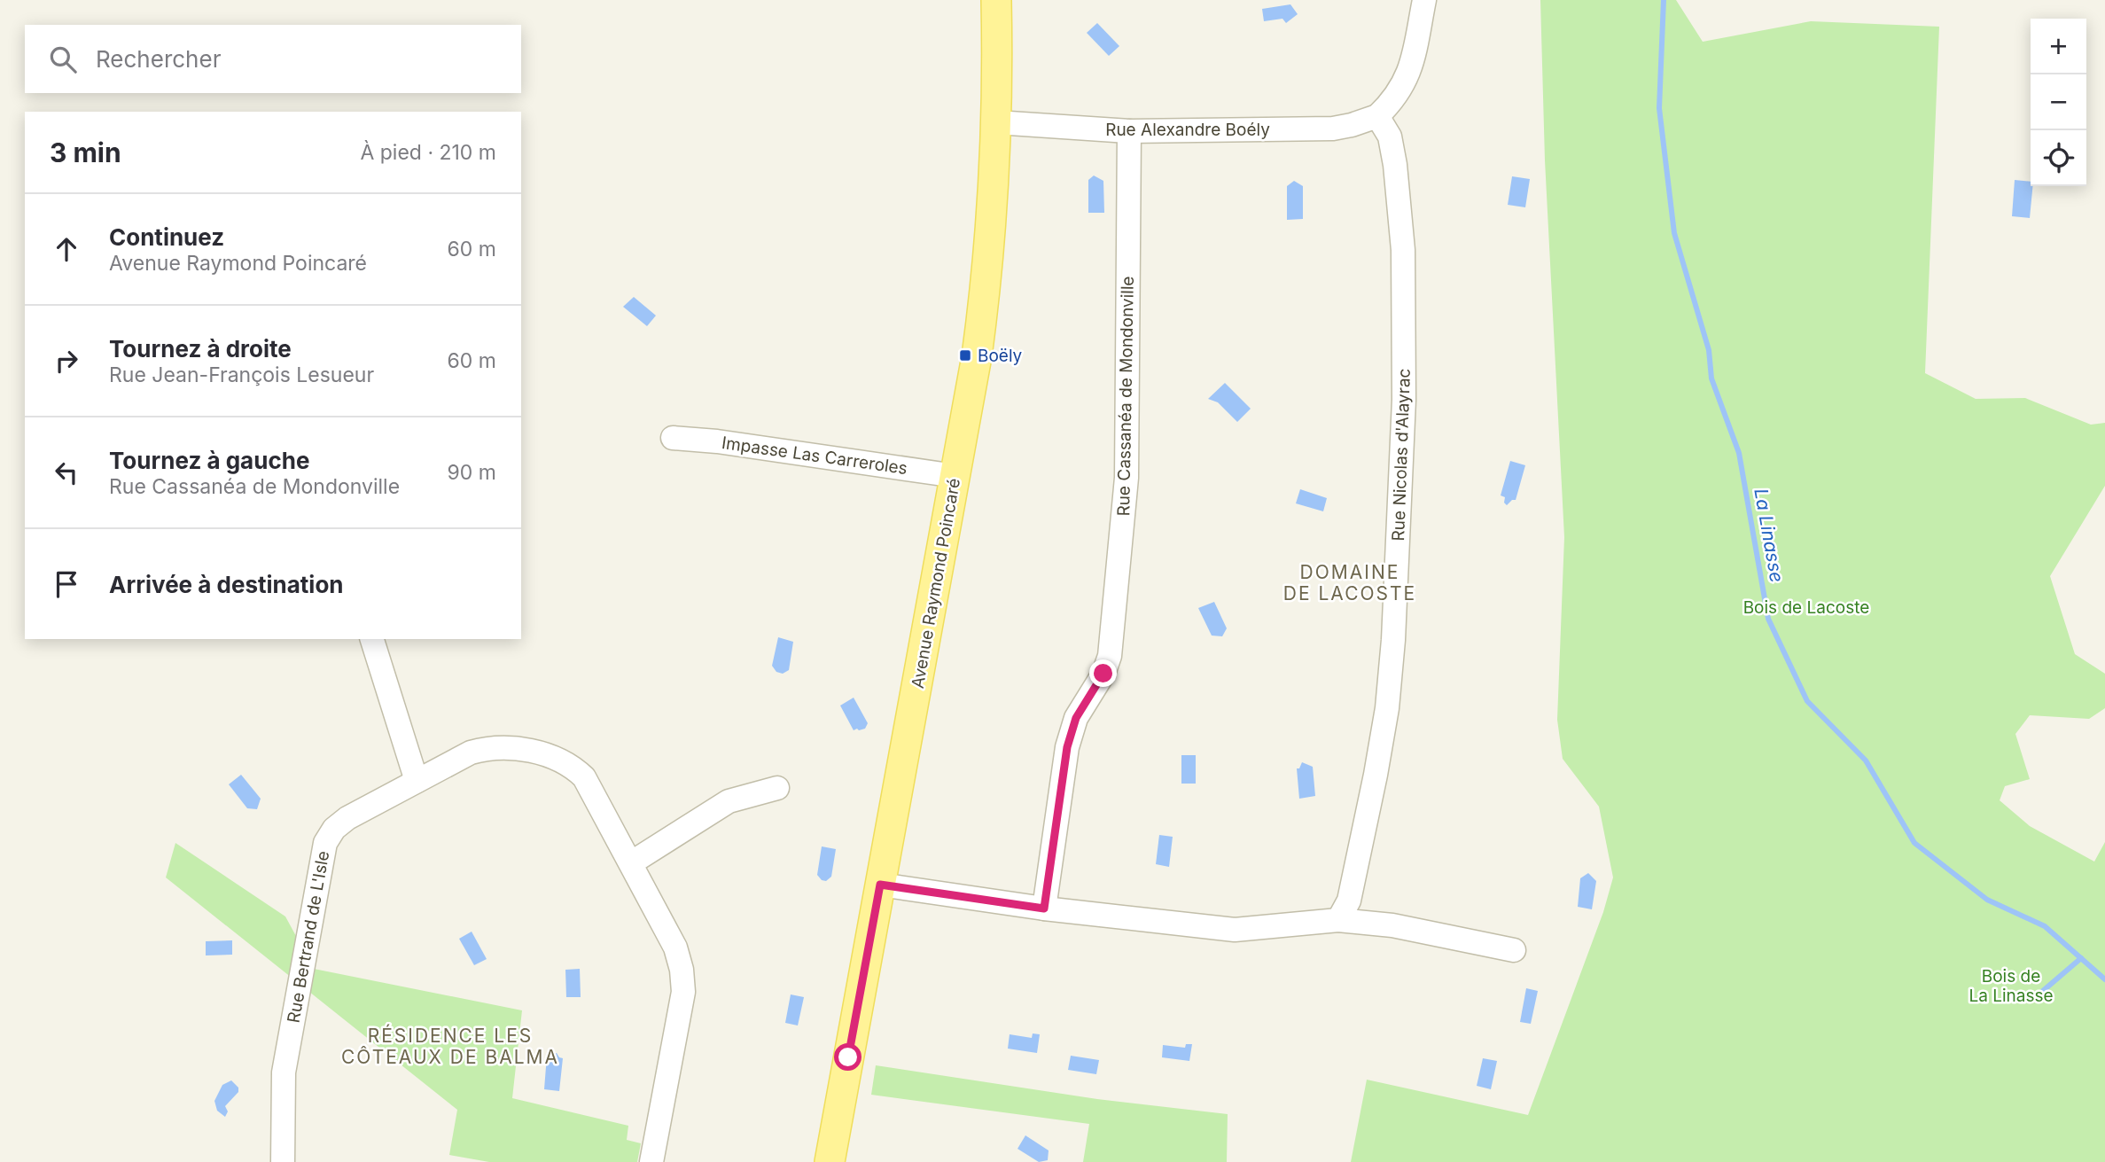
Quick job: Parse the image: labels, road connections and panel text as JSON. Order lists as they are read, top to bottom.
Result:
{
  "streets": {
    "main road": ["Avenue Raymond Poincaré"],
    "street": [
      "Rue Alexandre Boély",
      "Rue Cassanéa de Mondonville",
      "Rue Nicolas d'Alayrac",
      "Impasse Las Carreroles",
      "Rue Bertrand de L'Isle"
    ]
  },
  "crossings": [
    ["Rue Alexandre Boély", "Rue Cassanéa de Mondonville"],
    ["Rue Alexandre Boély", "Rue Nicolas d'Alayrac"],
    ["Rue Alexandre Boély", "Avenue Raymond Poincaré"],
    ["Impasse Las Carreroles", "Avenue Raymond Poincaré"]
  ],
  "districts": ["DOMAINE DE LACOSTE", "RÉSIDENCE LES CÔTEAUX DE BALMA"],
  "water": ["La Linasse"],
  "parks": ["Bois de Lacoste", "Bois de La Linasse"],
  "places": {
    "transit": ["Boëly"]
  },
  "page": {
    "map_buttons": ["+", "−"],
    "search": "Rechercher",
    "heading": ["3 min", "À pied · 210 m"],
    "list": [
      ["Continuez", "Avenue Raymond Poincaré", "60 m"],
      ["Tournez à droite", "Rue Jean-François Lesueur", "60 m"],
      ["Tournez à gauche", "Rue Cassanéa de Mondonville", "90 m"],
      "Arrivée à destination"
    ]
  }
}
